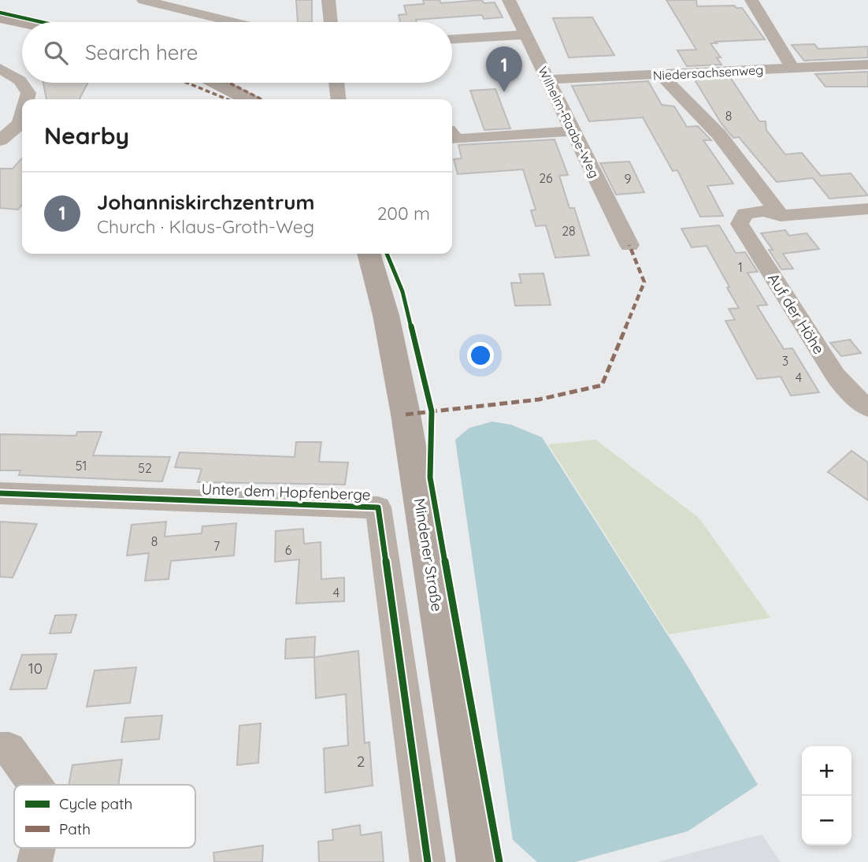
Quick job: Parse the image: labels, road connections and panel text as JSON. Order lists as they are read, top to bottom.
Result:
{
  "streets": {
    "main road": ["Mindener Straße"],
    "street": [
      "Niedersachsenweg",
      "Wilhelm-Raabe-Weg",
      "Auf der Höhe",
      "Unter dem Hopfenberge"
    ]
  },
  "crossings": [
    ["Niedersachsenweg", "Wilhelm-Raabe-Weg"]
  ],
  "house_numbers": [
    "8",
    "26",
    "9",
    "28",
    "1",
    "3",
    "4",
    "51",
    "52",
    "8",
    "7",
    "6",
    "4",
    "10",
    "2"
  ],
  "legend": ["Cycle path", "Path"],
  "page": {
    "search": "Search here",
    "pins": "1",
    "heading": "Nearby",
    "list": [
      {
        "mark": "1",
        "name": "Johanniskirchzentrum",
        "note": "Church · Klaus-Groth-Weg",
        "value": "200 m"
      }
    ],
    "map_buttons": ["+", "−"]
  }
}
